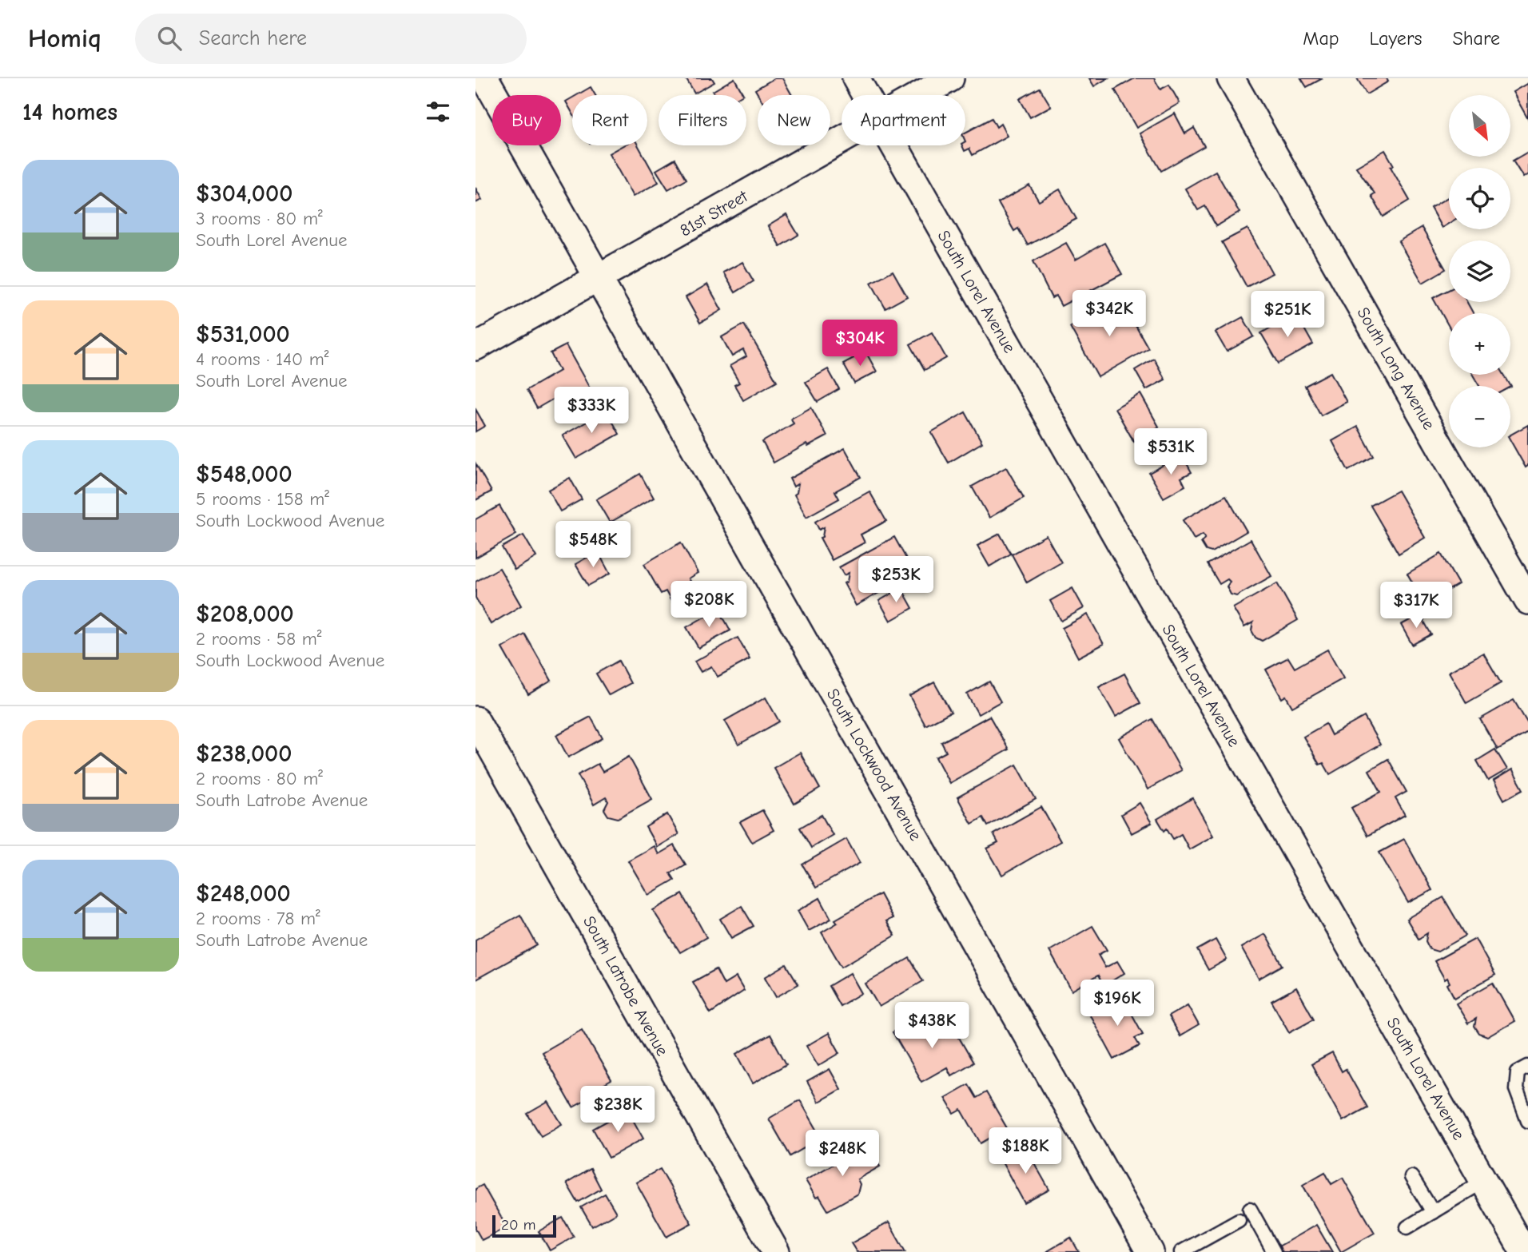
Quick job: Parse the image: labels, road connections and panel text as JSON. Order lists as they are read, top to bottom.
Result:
{
  "streets": {
    "street": [
      "81st Street",
      "South Lorel Avenue",
      "South Long Avenue",
      "South Lockwood Avenue",
      "South Latrobe Avenue"
    ]
  },
  "crossings": [
    ["81st Street", "South Lockwood Avenue"]
  ],
  "scale_bar": "20 m",
  "north": "bottom right",
  "page": {
    "header": "Homiq",
    "search": "Search here",
    "nav": ["Map", "Layers", "Share"],
    "heading": "14 homes",
    "map_buttons": ["+", "−"],
    "chip": [
      "Buy",
      "Rent",
      "Filters",
      "New",
      "Apartment"
    ],
    "list": [
      {
        "name": "$304,000",
        "note": "3 rooms · 80 m² · South Lorel Avenue"
      },
      {
        "name": "$531,000",
        "note": "4 rooms · 140 m² · South Lorel Avenue"
      },
      {
        "name": "$548,000",
        "note": "5 rooms · 158 m² · South Lockwood Avenue"
      },
      {
        "name": "$208,000",
        "note": "2 rooms · 58 m² · South Lockwood Avenue"
      },
      {
        "name": "$238,000",
        "note": "2 rooms · 80 m² · South Latrobe Avenue"
      },
      {
        "name": "$248,000",
        "note": "2 rooms · 78 m² · South Latrobe Avenue"
      }
    ],
    "price": [
      "$342K",
      "$251K",
      "$304K",
      "$333K",
      "$531K",
      "$548K",
      "$253K",
      "$208K",
      "$317K",
      "$196K",
      "$438K",
      "$238K",
      "$188K",
      "$248K"
    ],
    "scale": "20 m"
  }
}
